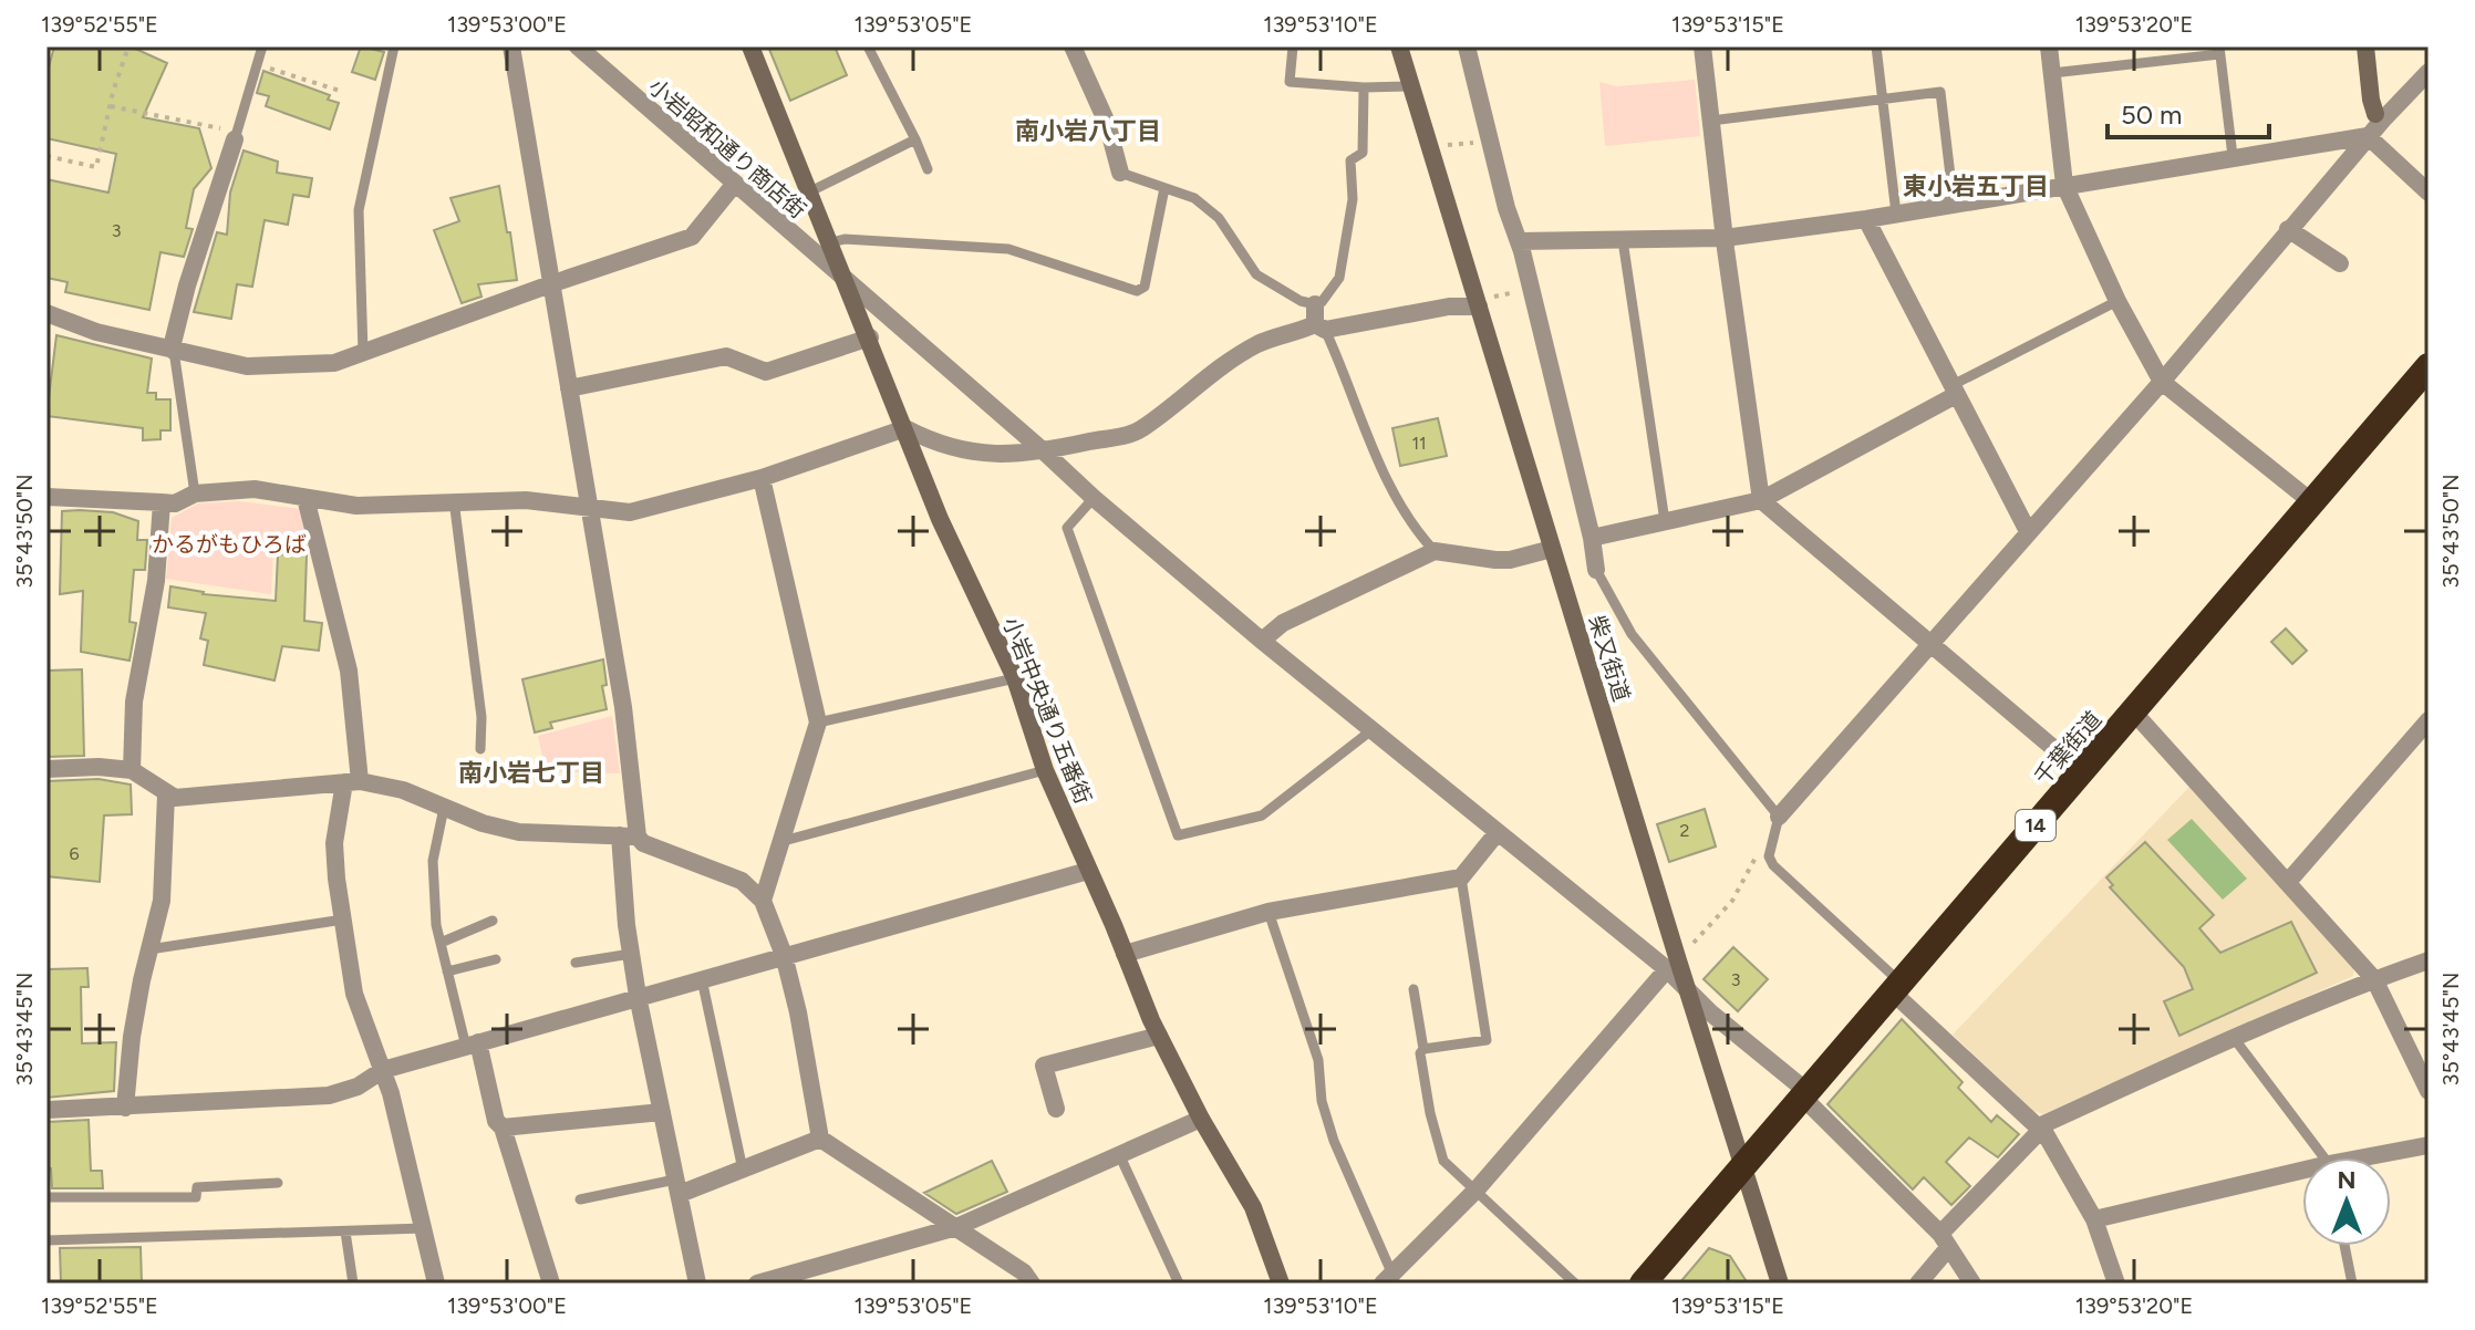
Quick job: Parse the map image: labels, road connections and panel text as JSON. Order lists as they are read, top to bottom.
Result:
{
  "streets": {
    "highway": ["千葉街道", "14"],
    "street": ["小岩昭和通り商店街", "柴又街道", "小岩中央通り五番街"]
  },
  "crossings": [
    ["小岩昭和通り商店街", "柴又街道"],
    ["小岩昭和通り商店街", "小岩中央通り五番街"],
    ["小岩昭和通り商店街", "千葉街道"],
    ["柴又街道", "千葉街道"]
  ],
  "districts": ["南小岩八丁目", "東小岩五丁目", "南小岩七丁目"],
  "parks": ["かるがもひろば"],
  "house_numbers": [
    "3",
    "11",
    "2",
    "6",
    "3"
  ],
  "scale_bar": "50 m",
  "north": "top",
  "coordinates": [
    "139°52'55\"E",
    "139°53'00\"E",
    "139°53'05\"E",
    "139°53'10\"E",
    "139°53'15\"E",
    "139°53'20\"E",
    "35°43'50\"N",
    "35°43'45\"N"
  ]
}
